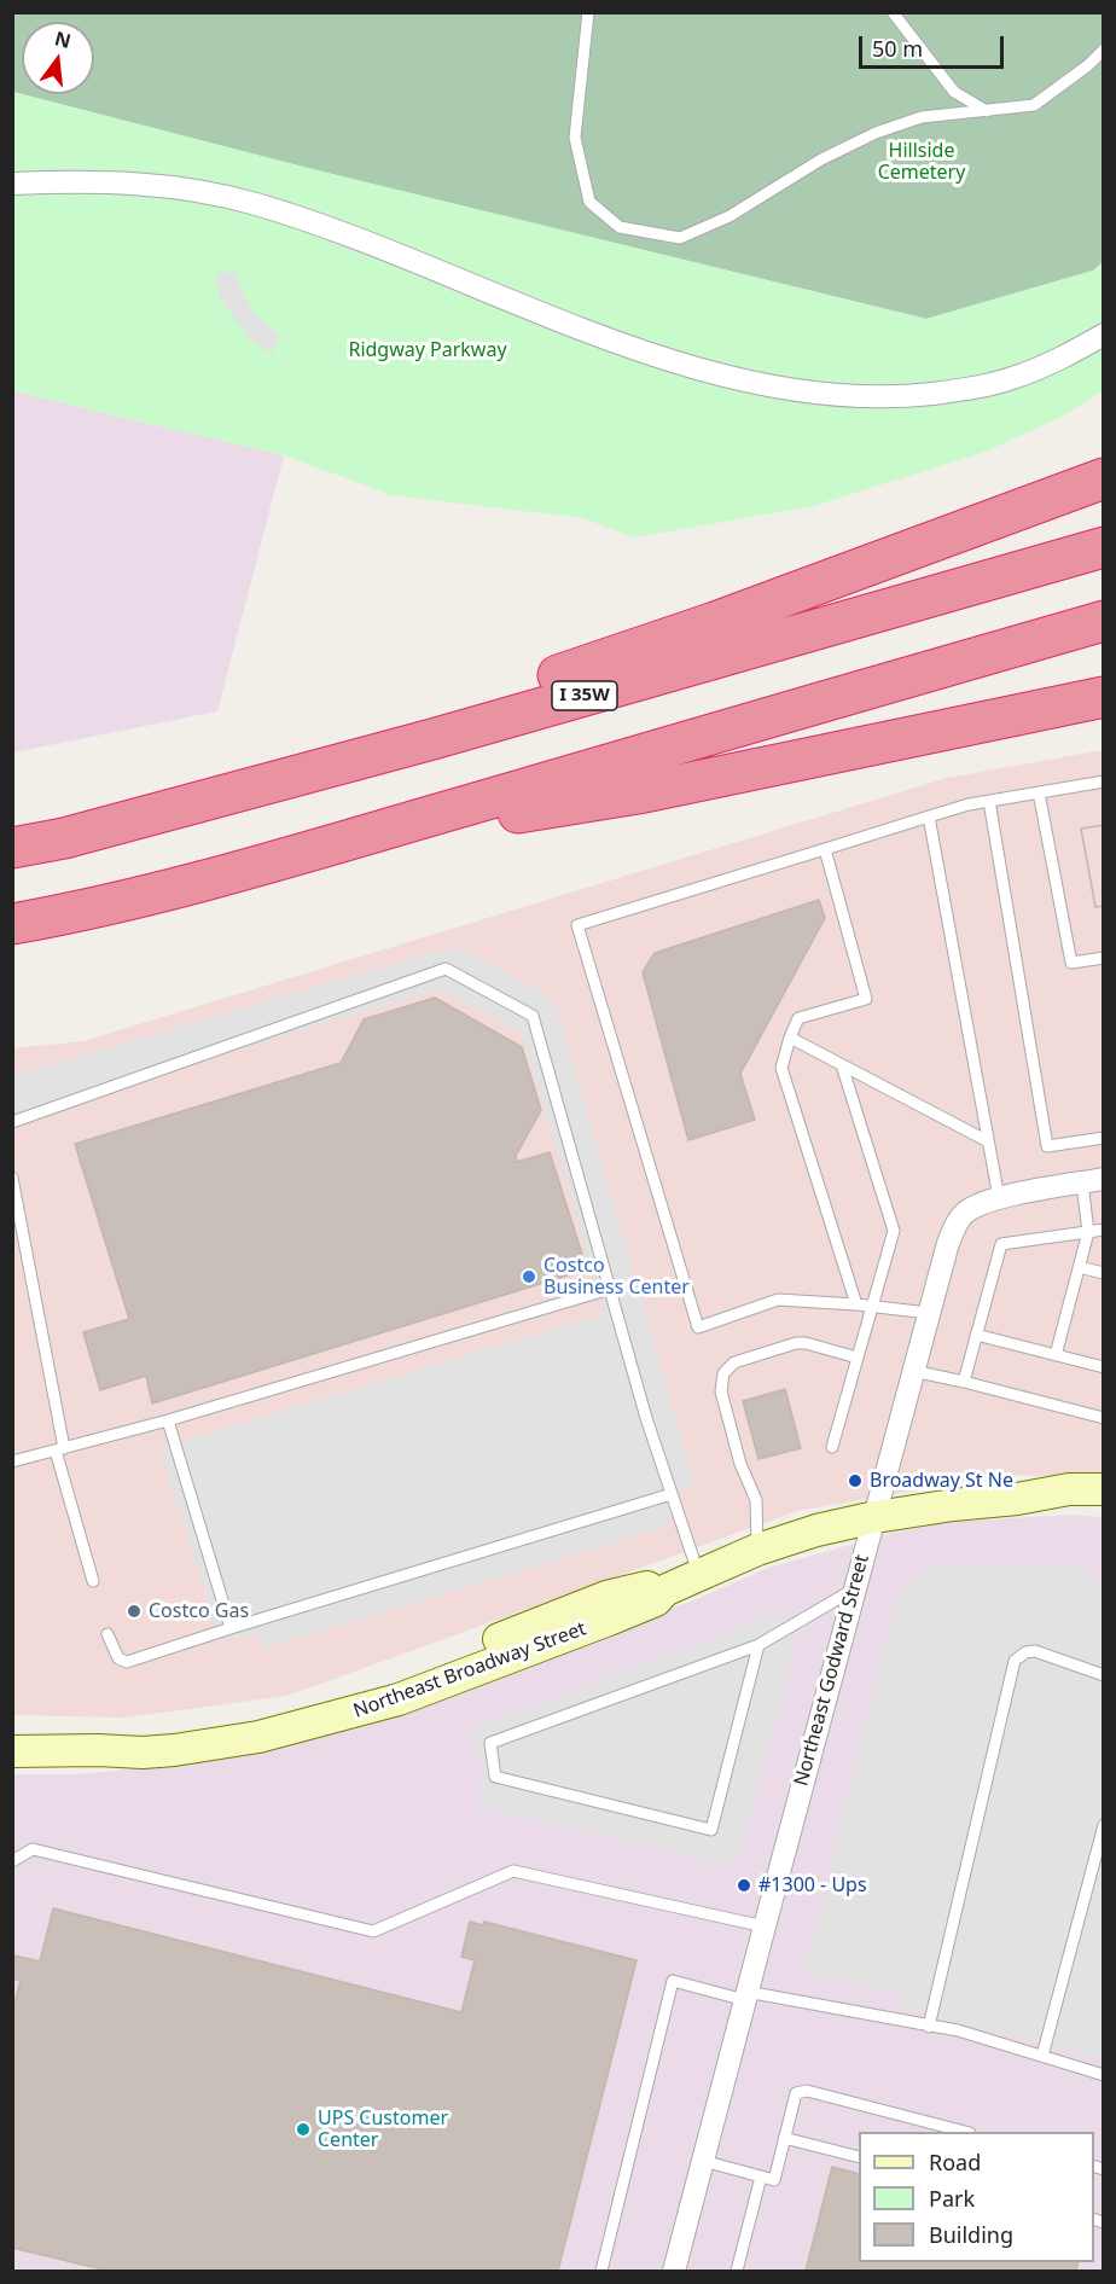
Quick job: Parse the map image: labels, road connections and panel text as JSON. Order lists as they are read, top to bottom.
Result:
{
  "streets": {
    "highway": ["I 35W"],
    "main road": ["Northeast Broadway Street"],
    "street": ["Northeast Godward Street"]
  },
  "crossings": [
    ["Northeast Broadway Street", "Northeast Godward Street"]
  ],
  "parks": ["Hillside Cemetery", "Ridgway Parkway"],
  "places": [
    "Costco Business Center",
    "Broadway St Ne",
    "Costco Gas",
    "#1300 - Ups",
    "UPS Customer Center"
  ],
  "legend": ["Road", "Park", "Building"],
  "scale_bar": "50 m",
  "north": "top"
}
